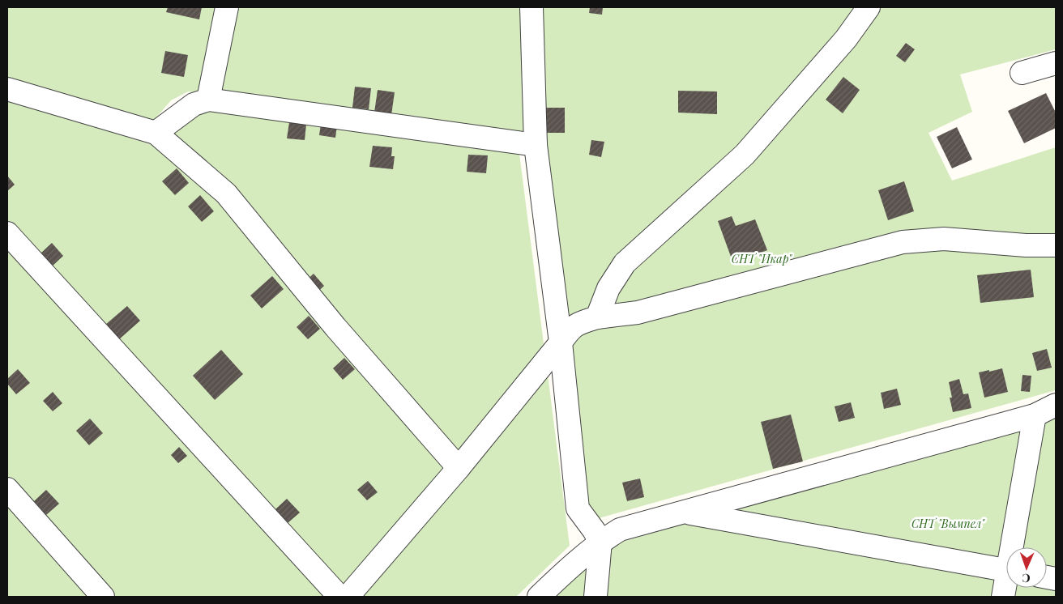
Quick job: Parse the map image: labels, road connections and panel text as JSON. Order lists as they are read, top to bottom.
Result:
{
  "parks": ["СНТ \"Икар\"", "СНТ \"Вымпел\""],
  "north": "bottom"
}
